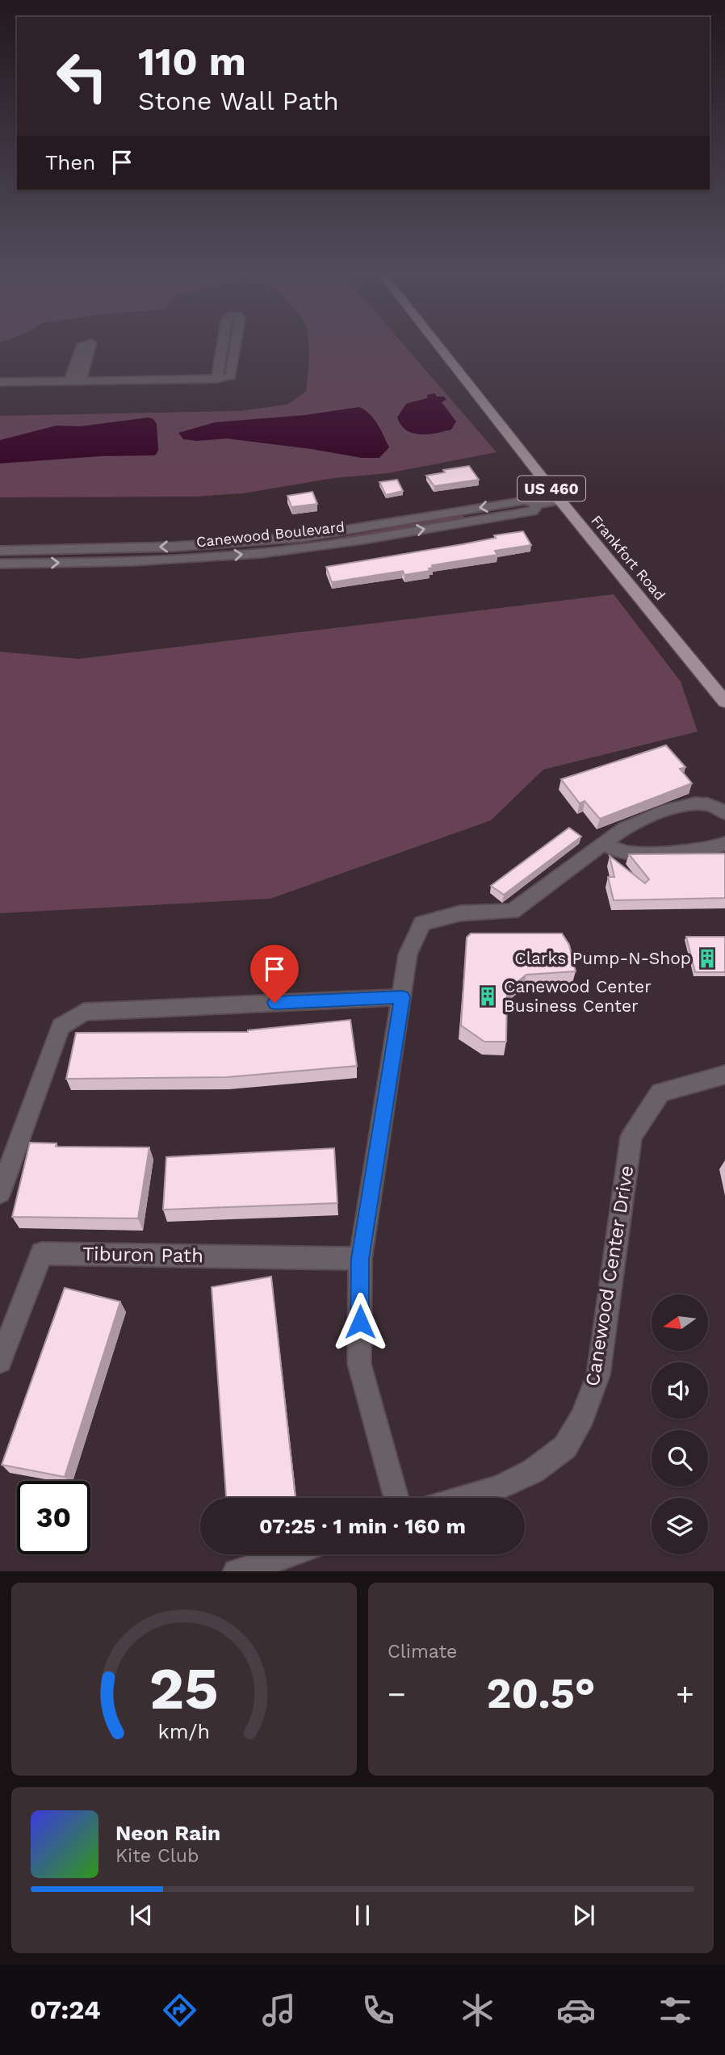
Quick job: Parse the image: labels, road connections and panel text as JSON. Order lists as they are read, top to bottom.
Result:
{
  "streets": {
    "main road": ["US 460", "Frankfort Road"],
    "street": ["Canewood Boulevard", "Tiburon Path", "Canewood Center Drive"]
  },
  "crossings": [
    ["Canewood Boulevard", "Frankfort Road"]
  ],
  "places": {
    "building": ["Clarks Pump-N-Shop", "Canewood Center Business Center"]
  },
  "north": "left",
  "page": {
    "turn": ["110 m", "Stone Wall Path"],
    "then": "Then",
    "limit": "30",
    "trip": "07:25 · 1 min · 160 m",
    "tile": "Climate",
    "heat": ["−", "20.5°", "+"],
    "song": ["Neon Rain", "Kite Club"],
    "tabs": "07:24",
    "gauge": ["25", "km/h"]
  }
}
